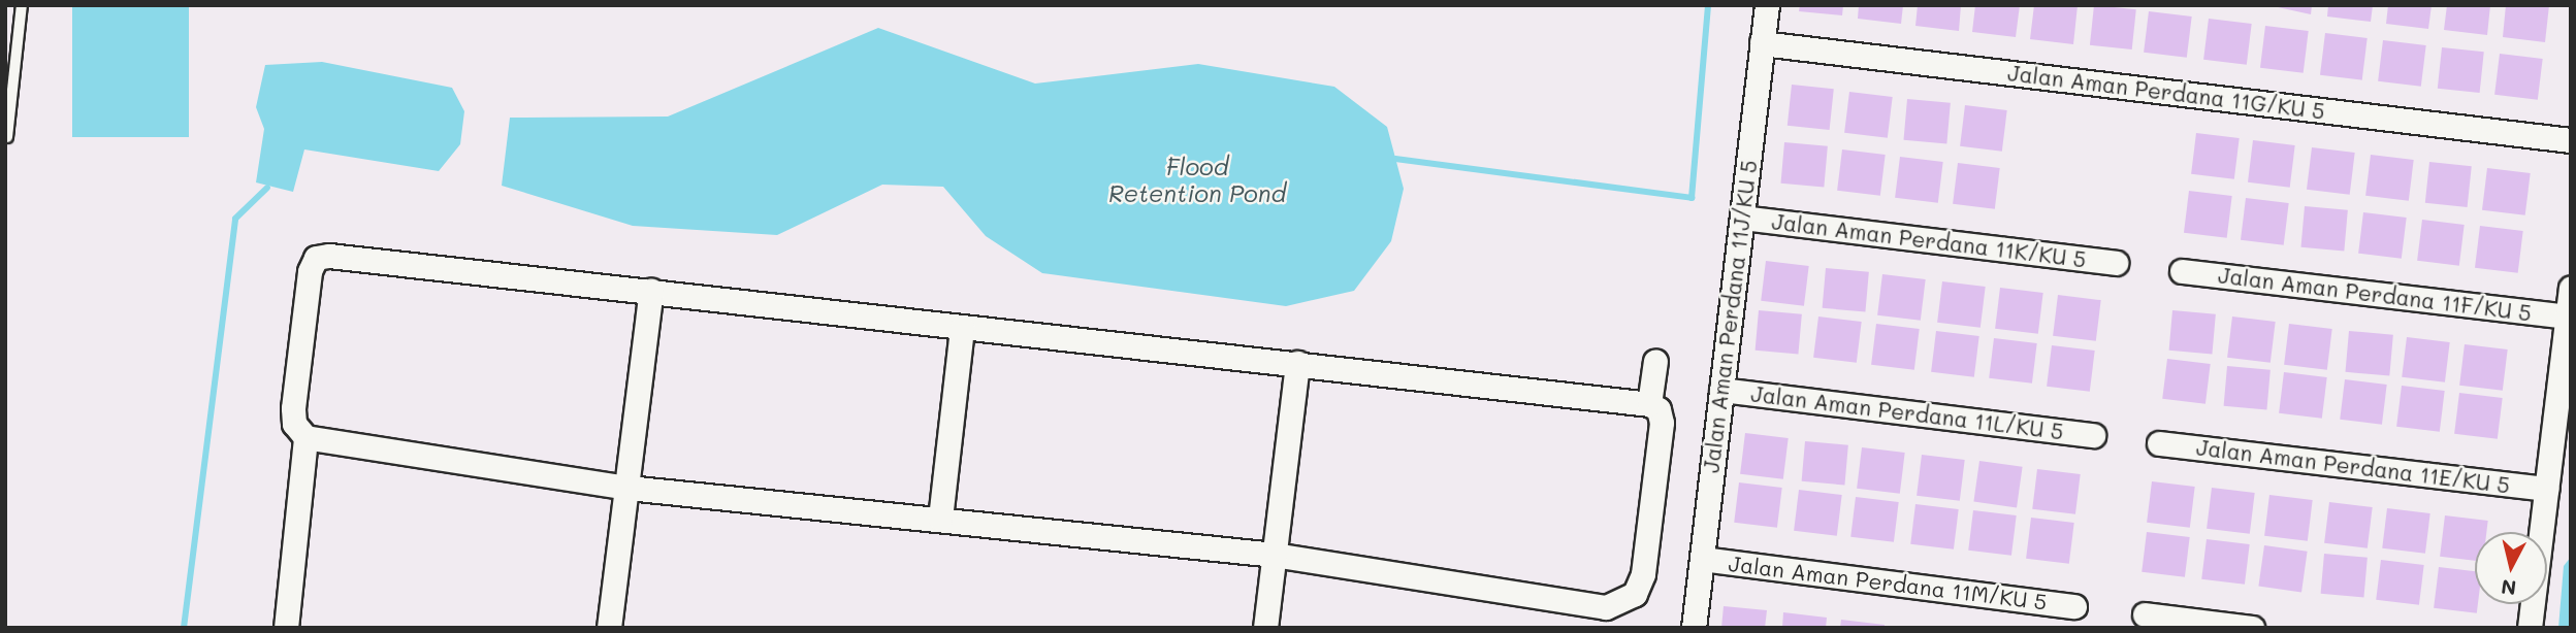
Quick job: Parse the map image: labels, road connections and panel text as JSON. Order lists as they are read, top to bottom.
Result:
{
  "streets": {
    "street": [
      "Jalan Aman Perdana 11G/KU 5",
      "Jalan Aman Perdana 11K/KU 5",
      "Jalan Aman Perdana 11F/KU 5",
      "Jalan Aman Perdana 11J/KU 5",
      "Jalan Aman Perdana 11L/KU 5",
      "Jalan Aman Perdana 11E/KU 5",
      "Jalan Aman Perdana 11M/KU 5"
    ]
  },
  "crossings": [
    ["Jalan Aman Perdana 11G/KU 5", "Jalan Aman Perdana 11J/KU 5"],
    ["Jalan Aman Perdana 11K/KU 5", "Jalan Aman Perdana 11J/KU 5"],
    ["Jalan Aman Perdana 11J/KU 5", "Jalan Aman Perdana 11L/KU 5"],
    ["Jalan Aman Perdana 11J/KU 5", "Jalan Aman Perdana 11M/KU 5"]
  ],
  "water": ["Flood Retention Pond"],
  "north": "bottom"
}
